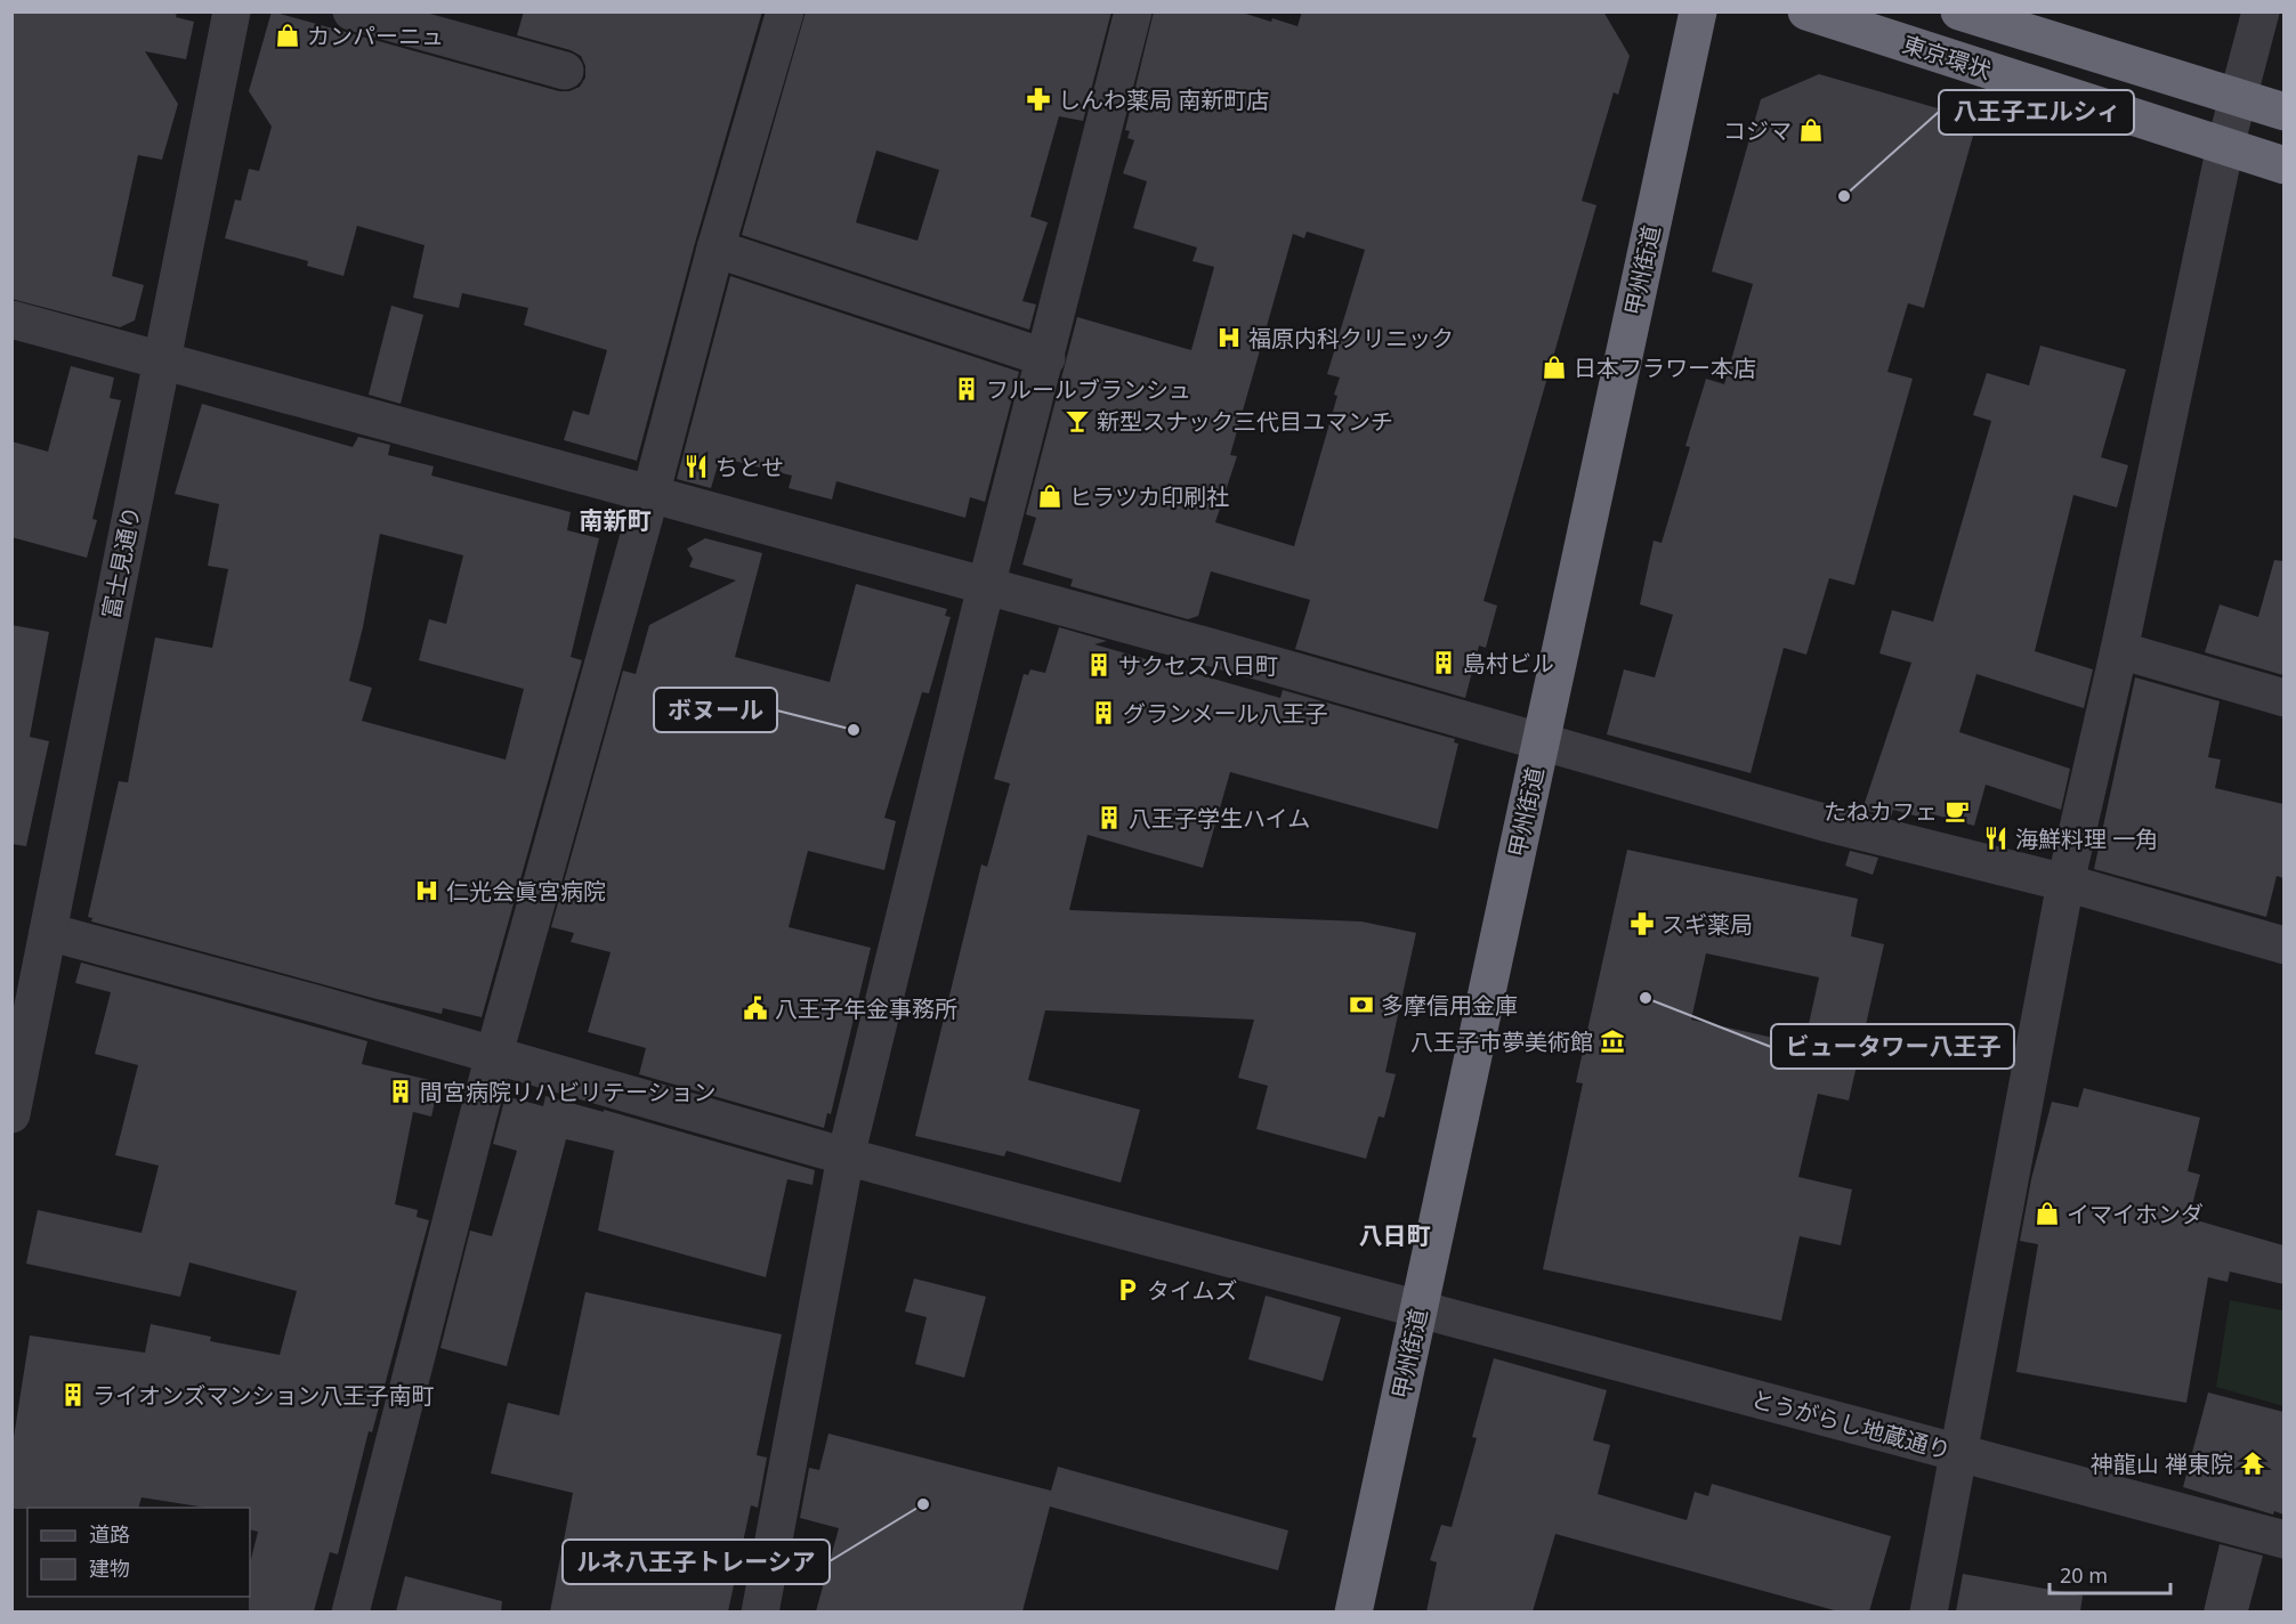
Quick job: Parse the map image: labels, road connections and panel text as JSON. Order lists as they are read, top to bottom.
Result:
{
  "streets": {
    "highway": ["東京環状", "甲州街道"],
    "street": ["富士見通り", "とうがらし地蔵通り"]
  },
  "crossings": [
    ["甲州街道", "とうがらし地蔵通り"],
    ["富士見通り", "とうがらし地蔵通り"]
  ],
  "districts": ["南新町", "八日町"],
  "places": {
    "shop": [
      "カンパーニュ",
      "コジマ",
      "日本フラワー本店",
      "ヒラツカ印刷社",
      "イマイホンダ"
    ],
    "pharmacy": ["しんわ薬局 南新町店", "スギ薬局"],
    "other": [
      "八王子エルシィ",
      "ボヌール",
      "ビュータワー八王子",
      "ルネ八王子トレーシア"
    ],
    "hospital": ["福原内科クリニック", "仁光会眞宮病院"],
    "building": [
      "フルールブランシュ",
      "島村ビル",
      "サクセス八日町",
      "グランメール八王子",
      "八王子学生ハイム",
      "間宮病院リハビリテーション",
      "ライオンズマンション八王子南町"
    ],
    "bar": ["新型スナック三代目ユマンチ"],
    "restaurant": ["ちとせ", "海鮮料理 一角"],
    "cafe": ["たねカフェ"],
    "bank": ["多摩信用金庫"],
    "public building": ["八王子年金事務所"],
    "museum": ["八王子市夢美術館"],
    "parking": ["タイムズ"],
    "temple": ["神龍山 禅東院"]
  },
  "legend": ["道路", "建物"],
  "scale_bar": "20 m"
}
